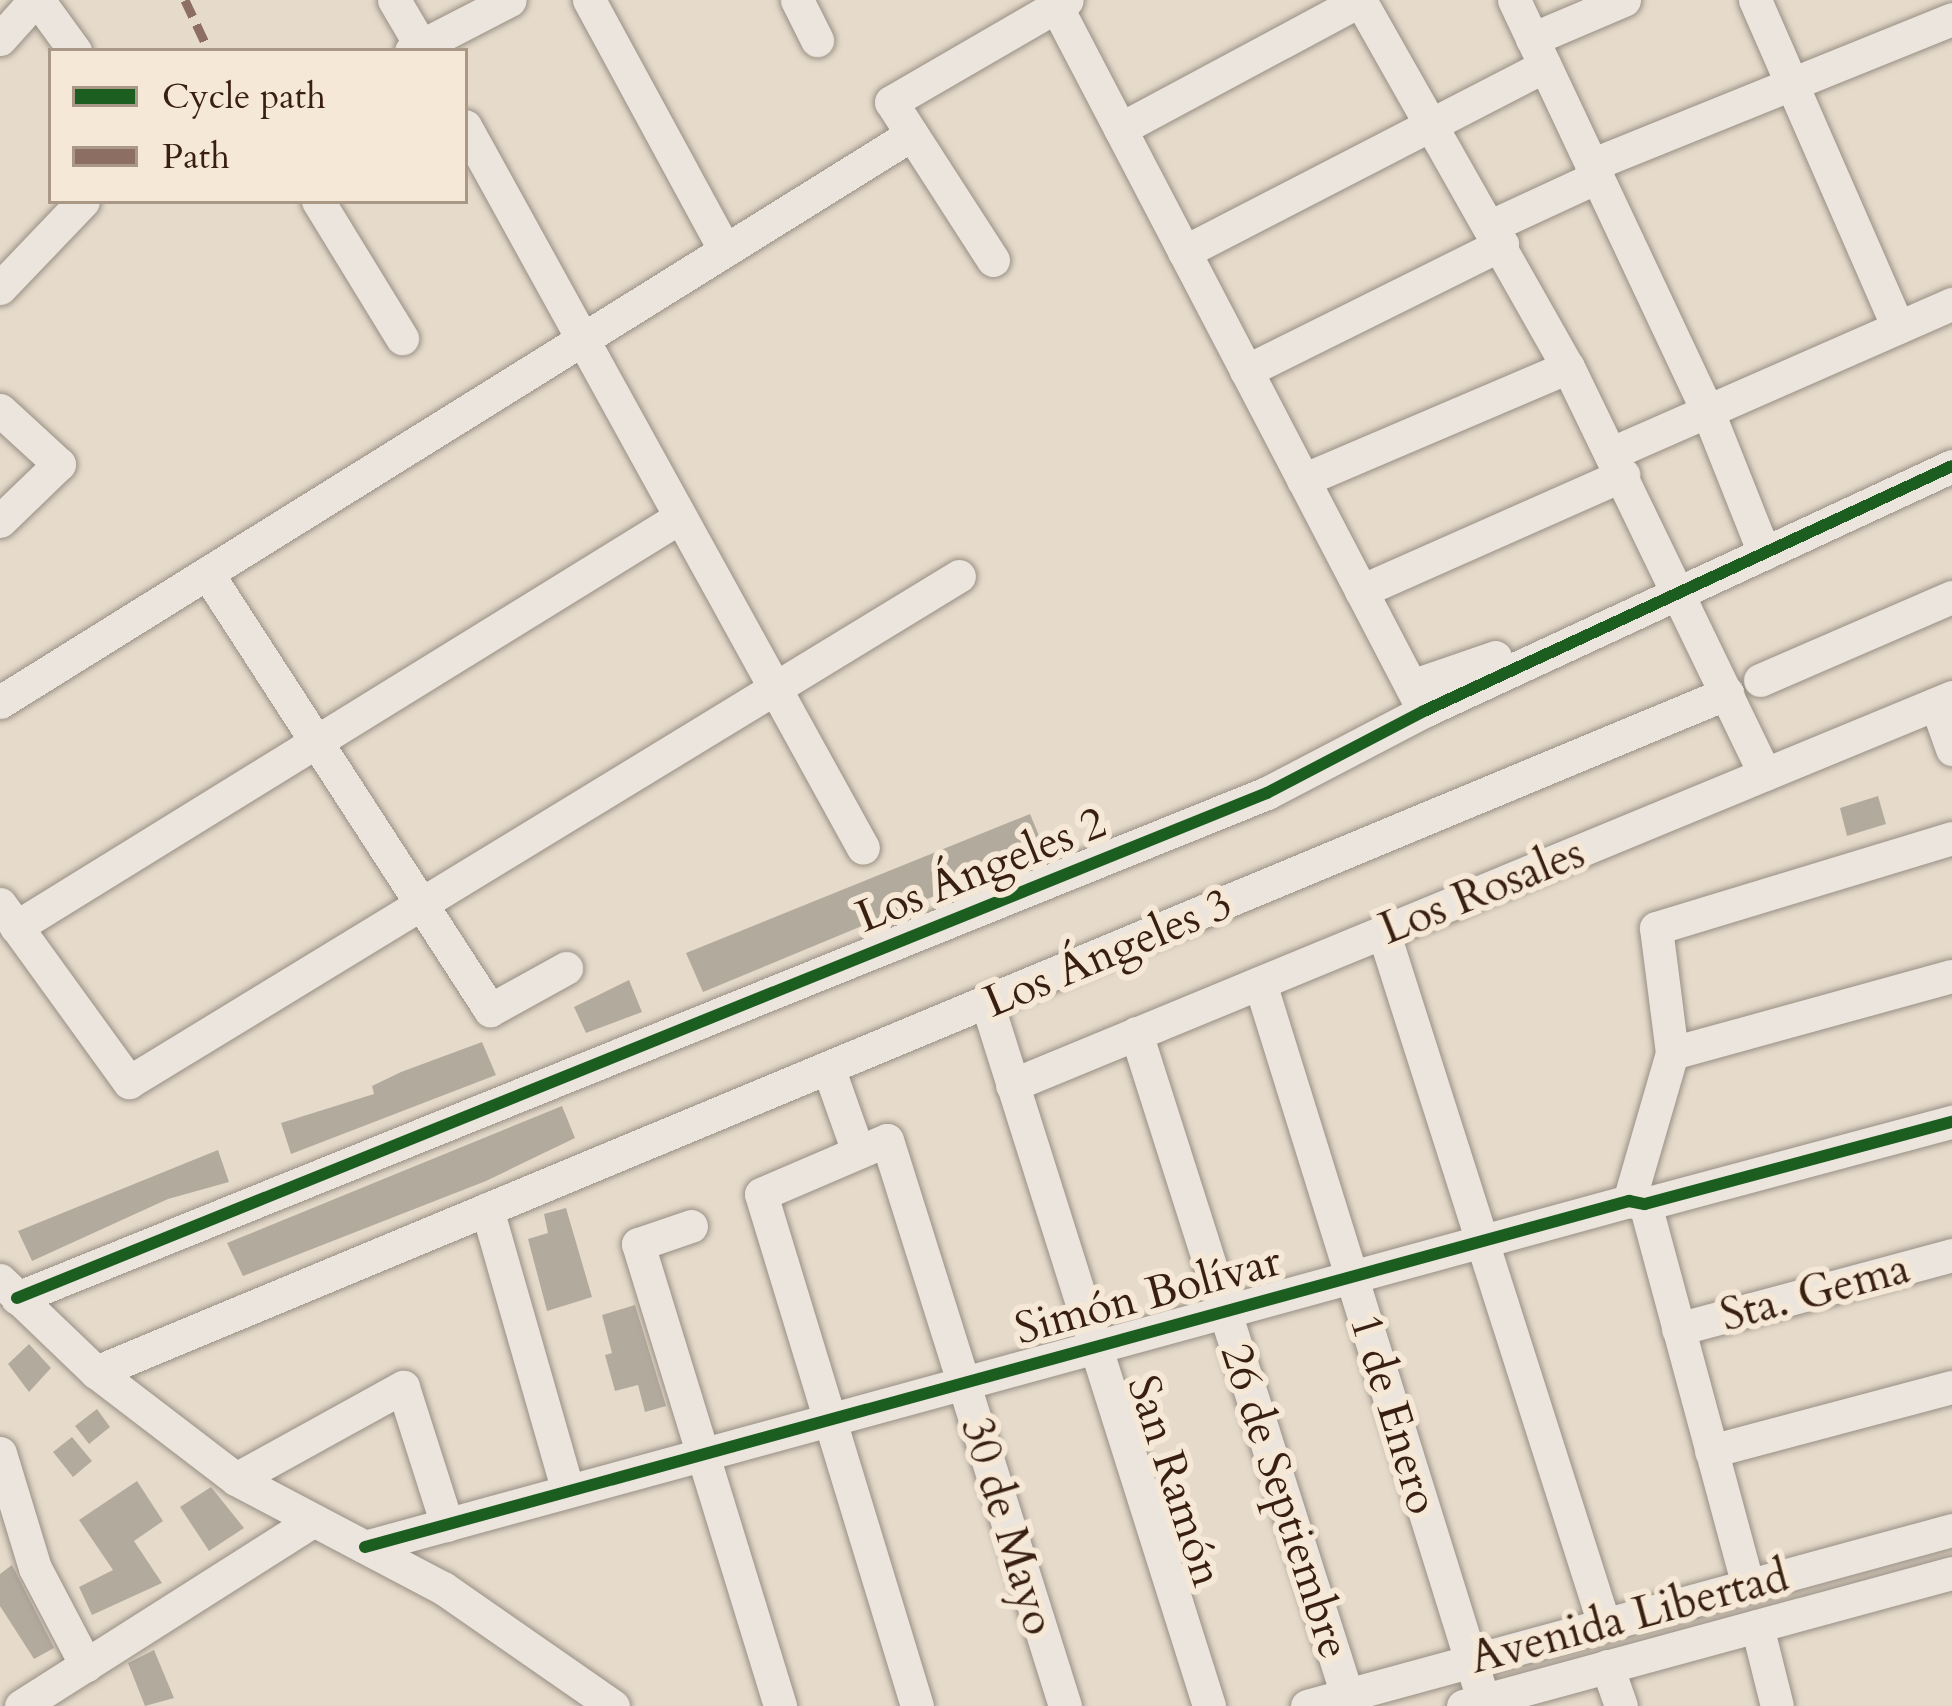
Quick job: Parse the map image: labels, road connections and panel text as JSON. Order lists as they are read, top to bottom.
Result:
{
  "streets": {
    "street": [
      "Los Ángeles 2",
      "Los Rosales",
      "Los Ángeles 3",
      "Sta. Gema",
      "Simón Bolívar",
      "1 de Enero",
      "San Ramón",
      "26 de Septiembre",
      "30 de Mayo",
      "Avenida Libertad"
    ]
  },
  "crossings": [
    ["Los Rosales", "1 de Enero"],
    ["Los Rosales", "San Ramón"],
    ["Los Rosales", "26 de Septiembre"],
    ["Los Ángeles 3", "San Ramón"],
    ["Los Ángeles 3", "30 de Mayo"],
    ["Simón Bolívar", "1 de Enero"],
    ["Simón Bolívar", "San Ramón"],
    ["Simón Bolívar", "26 de Septiembre"],
    ["Simón Bolívar", "30 de Mayo"],
    ["1 de Enero", "Avenida Libertad"],
    ["26 de Septiembre", "Avenida Libertad"]
  ],
  "legend": ["Cycle path", "Path"]
}
